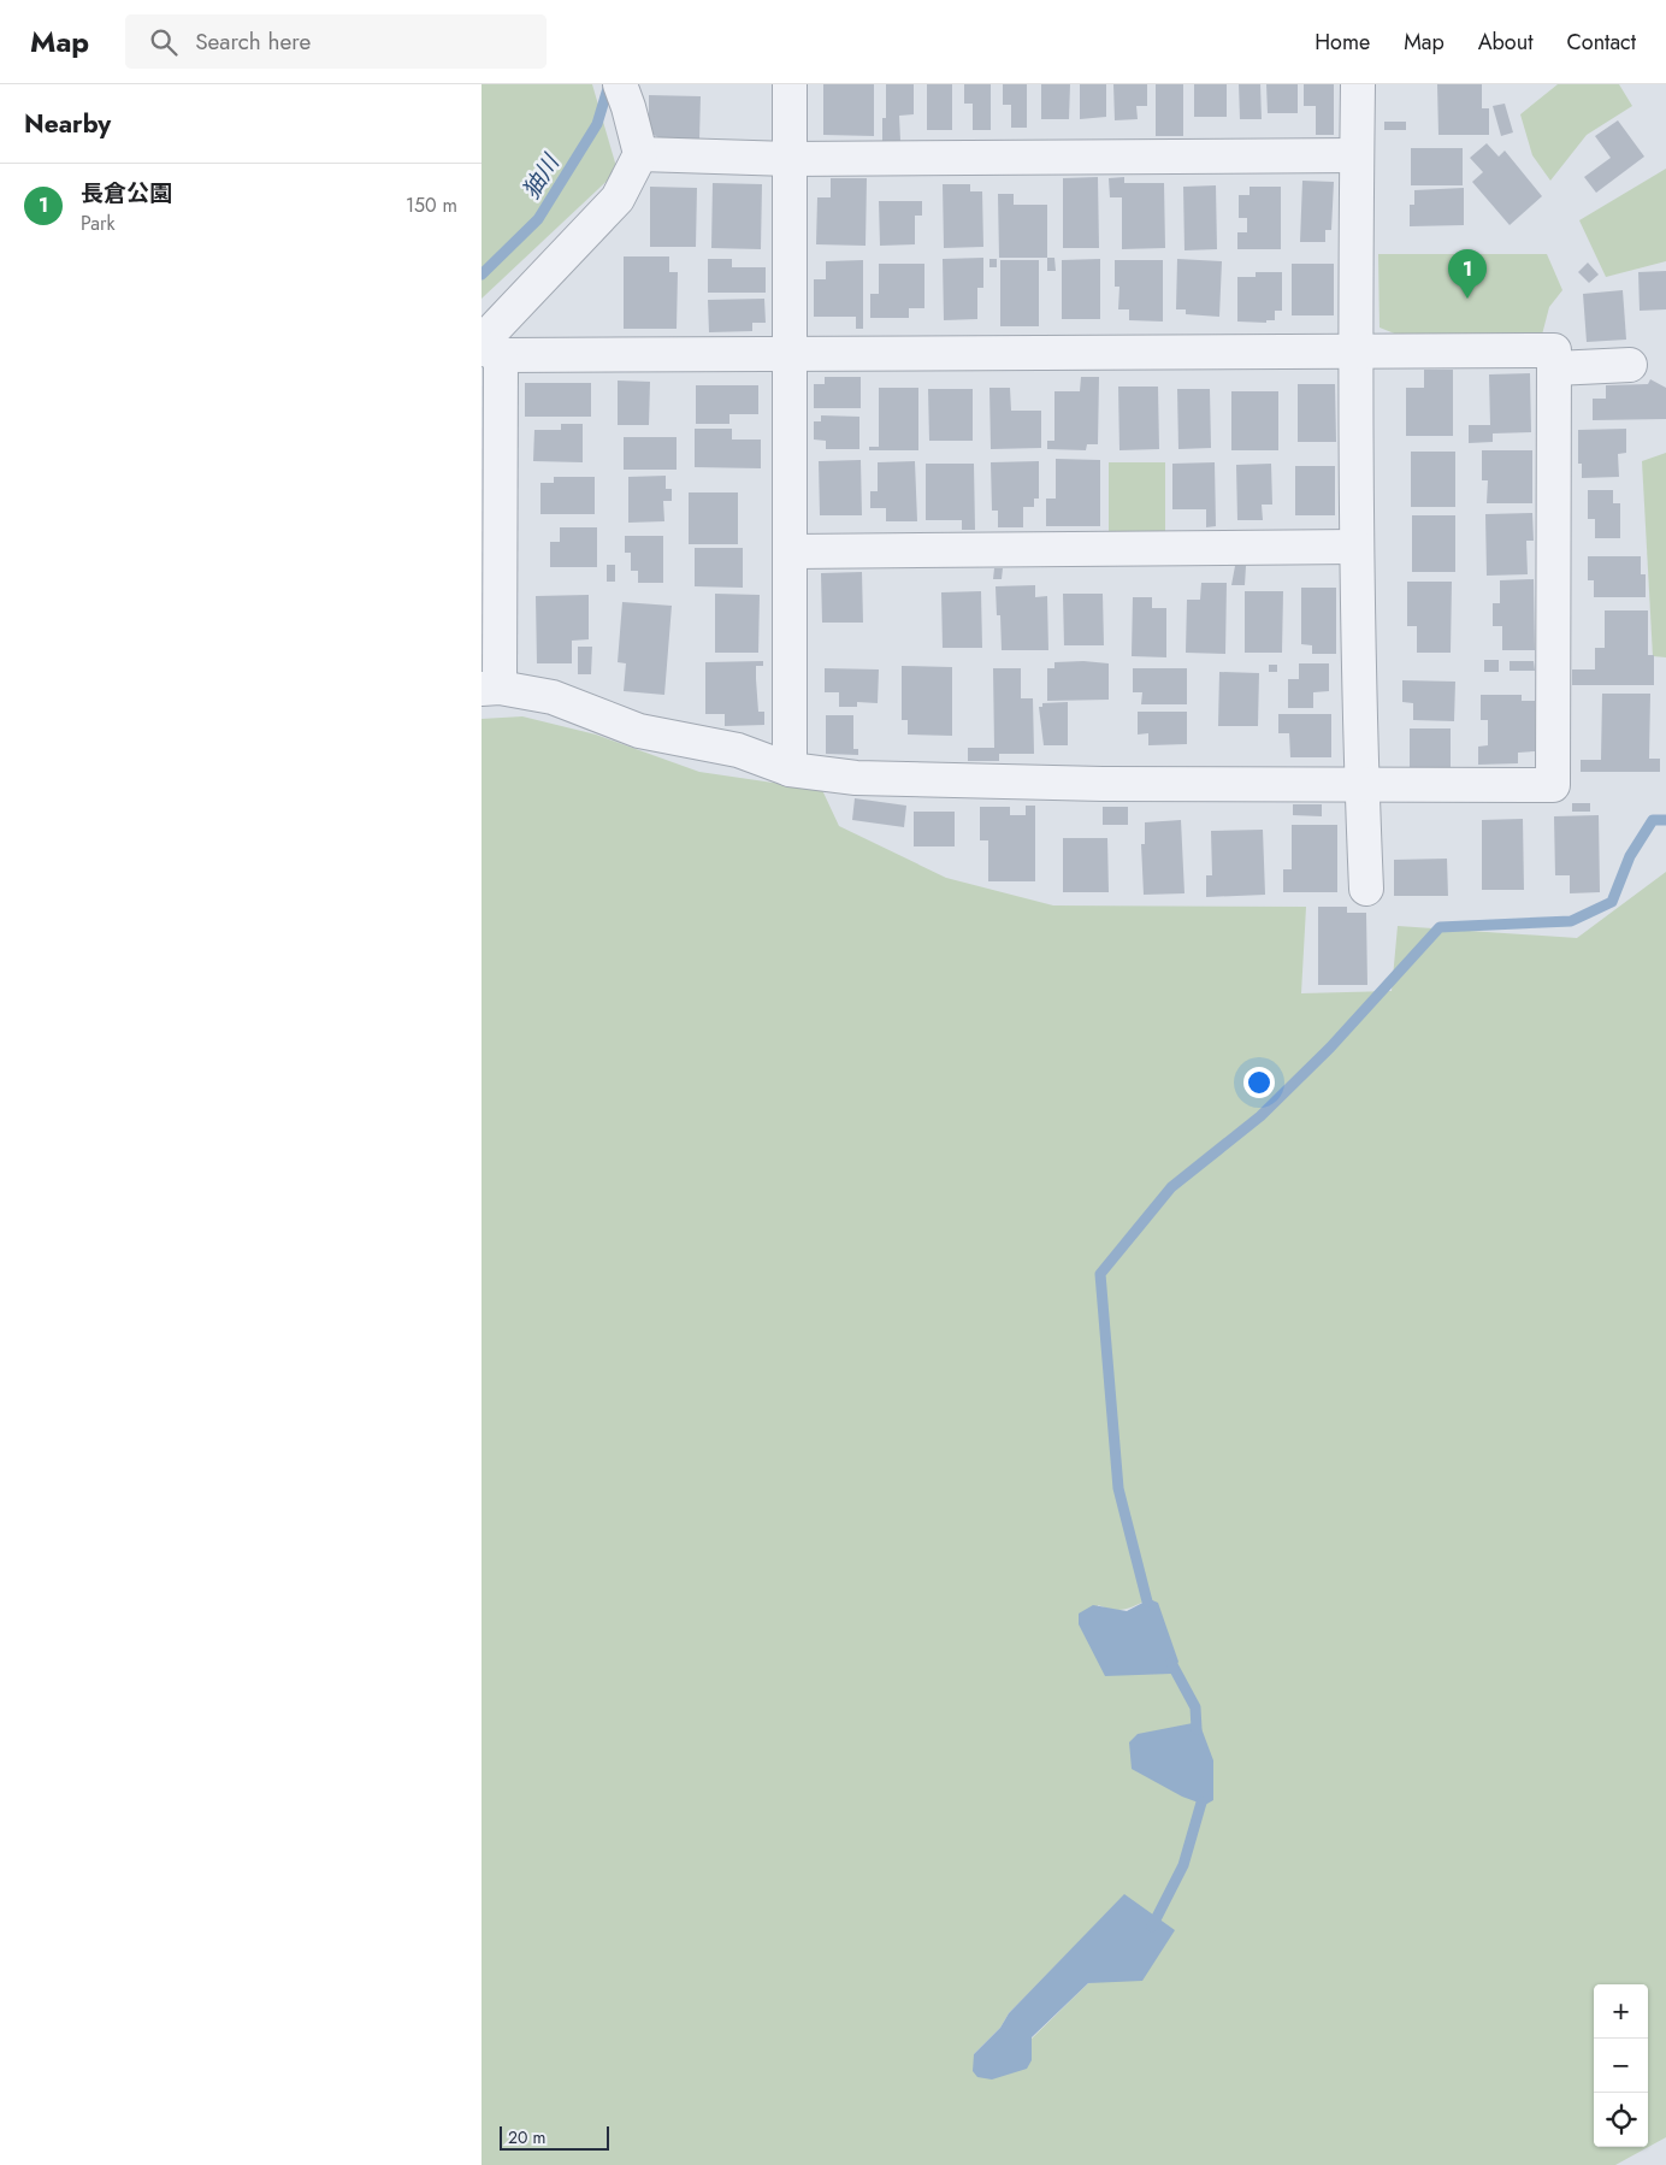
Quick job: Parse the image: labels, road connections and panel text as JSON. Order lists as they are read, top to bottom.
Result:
{
  "water": ["㹨川"],
  "scale_bar": "20 m",
  "page": {
    "header": "Map",
    "search": "Search here",
    "nav": [
      "Home",
      "Map",
      "About",
      "Contact"
    ],
    "heading": "Nearby",
    "list": [
      {
        "mark": "1",
        "name": "長倉公園",
        "note": "Park",
        "value": "150 m"
      }
    ],
    "pins": "1",
    "map_buttons": ["+", "−"],
    "scale": "20 m"
  }
}
